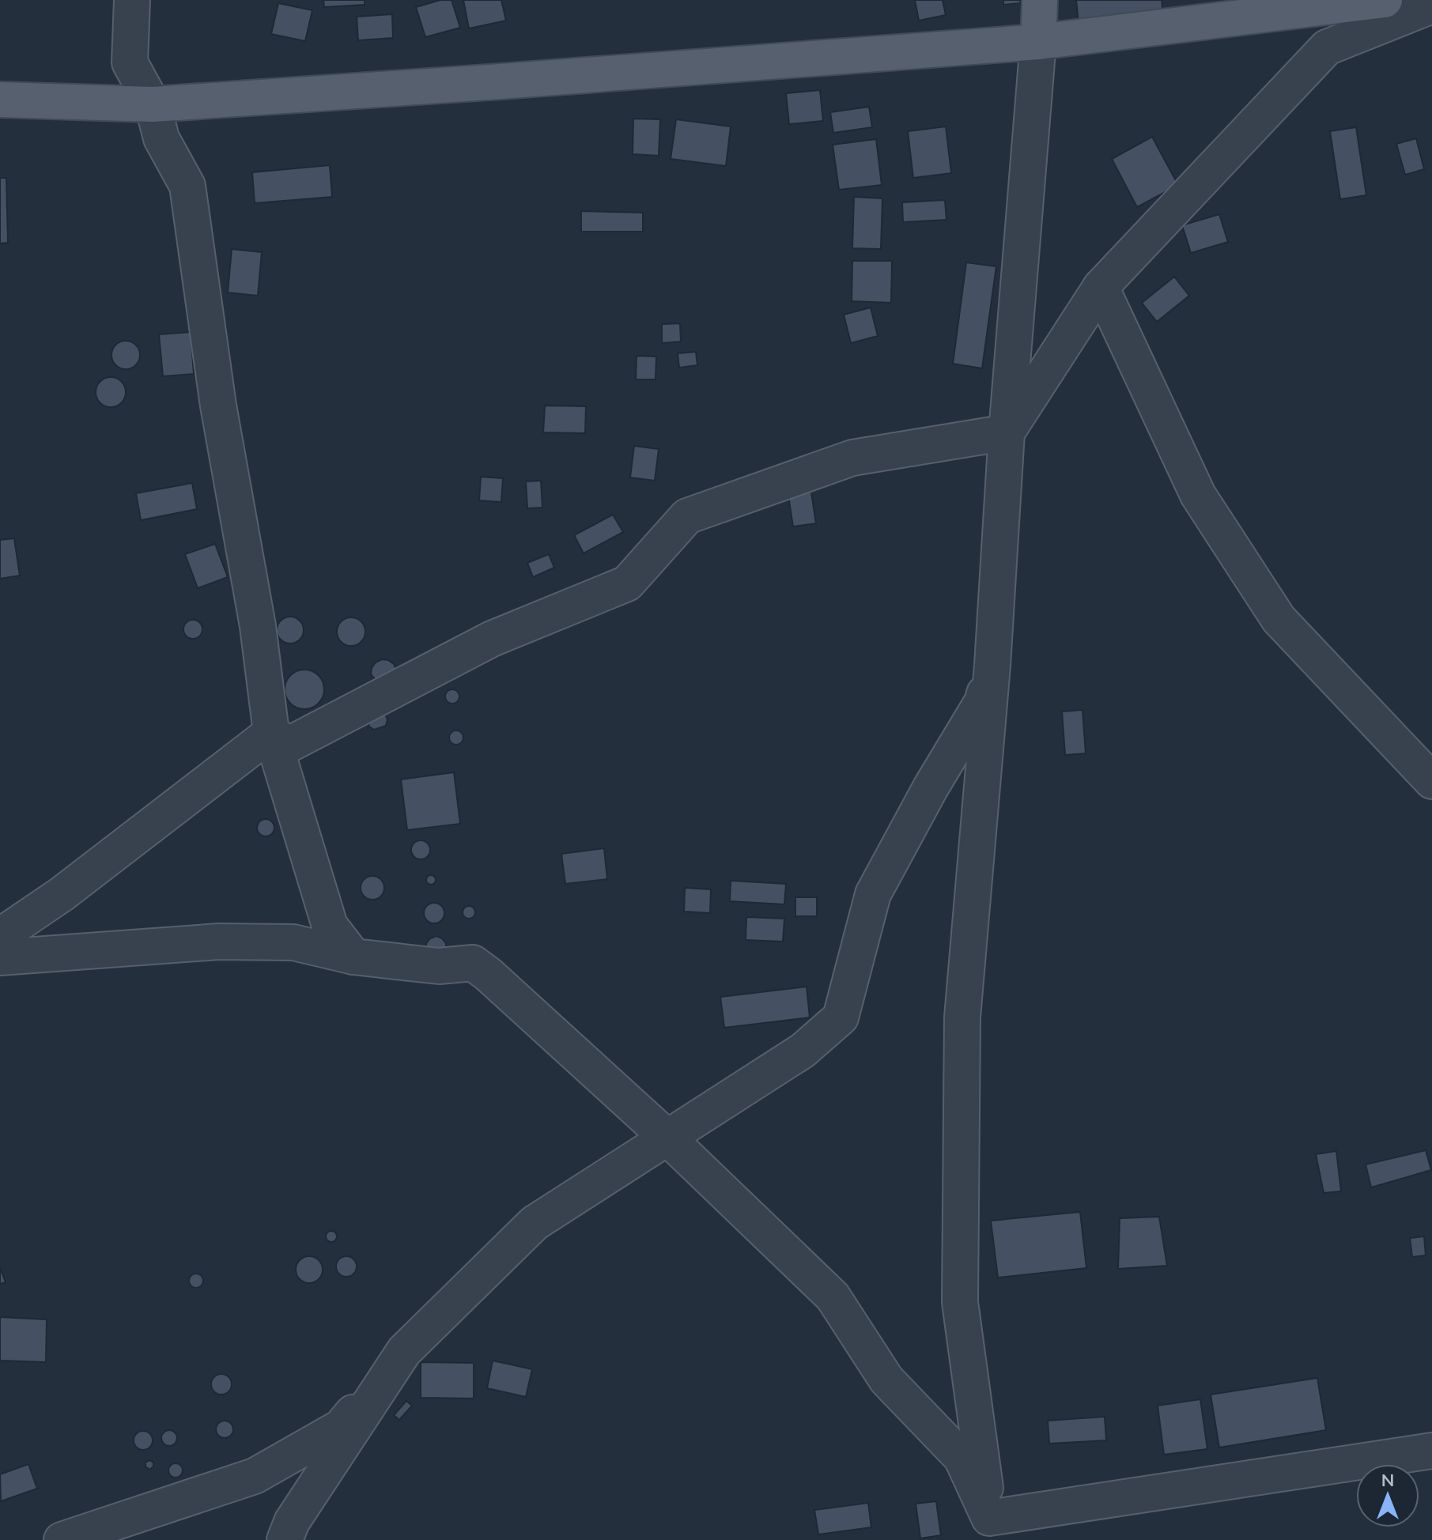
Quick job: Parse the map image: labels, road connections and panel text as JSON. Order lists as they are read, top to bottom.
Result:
{
  "north": "top"
}
